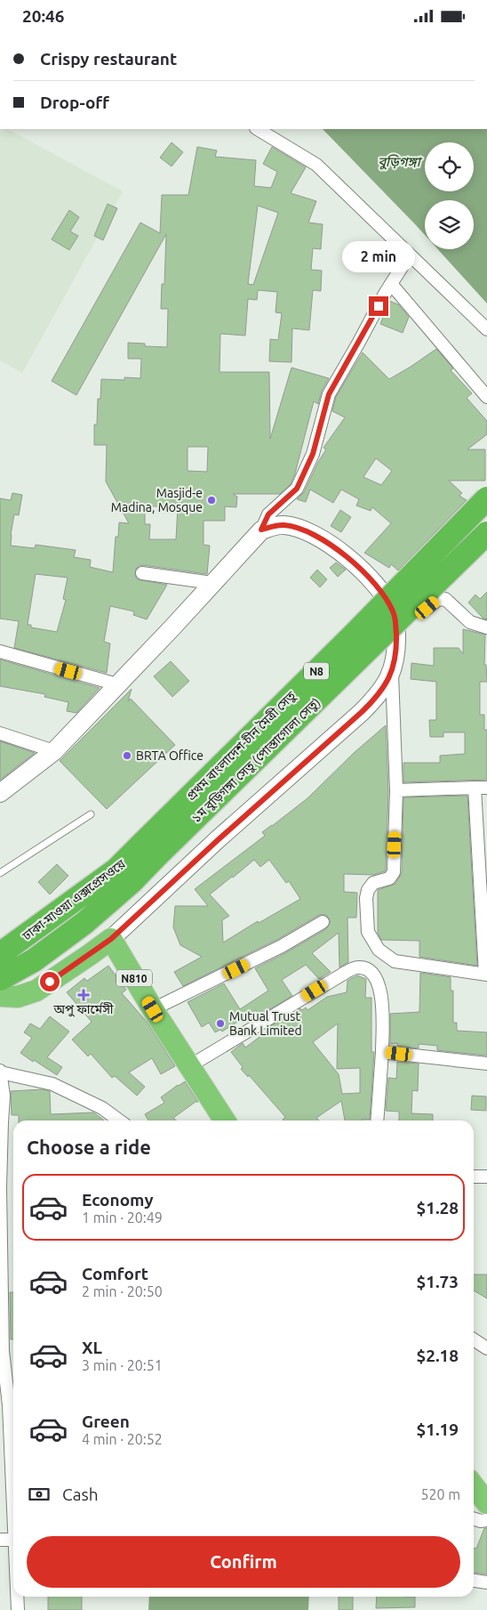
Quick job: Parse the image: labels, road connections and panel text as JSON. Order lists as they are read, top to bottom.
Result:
{
  "streets": {
    "highway": [
      "N8",
      "প্রথম বাংলাদেশ-চীন মৈত্রী সেতু",
      "১ম বুড়িগঙ্গা সেতু (পোস্তাগোলা সেতু)",
      "ঢাকা-মাওয়া এক্সপ্রেসওয়ে",
      "N810"
    ]
  },
  "crossings": [
    ["প্রথম বাংলাদেশ-চীন মৈত্রী সেতু", "১ম বুড়িগঙ্গা সেতু (পোস্তাগোলা সেতু)"],
    ["প্রথম বাংলাদেশ-চীন মৈত্রী সেতু", "ঢাকা-মাওয়া এক্সপ্রেসওয়ে"],
    ["১ম বুড়িগঙ্গা সেতু (পোস্তাগোলা সেতু)", "ঢাকা-মাওয়া এক্সপ্রেসওয়ে"]
  ],
  "water": ["বুড়িগঙ্গা"],
  "places": {
    "other": ["Masjid-e Madina, Mosque", "BRTA Office", "Mutual Trust Bank Limited"],
    "health": ["অপু ফার্মেসী"]
  },
  "page": {
    "status": "20:46",
    "banner": ["Crispy restaurant", "Drop-off"],
    "bubble": "2 min",
    "heading": "Choose a ride",
    "list": [
      {
        "name": "Economy",
        "note": "1 min · 20:49",
        "value": "$1.28"
      },
      {
        "name": "Comfort",
        "note": "2 min · 20:50",
        "value": "$1.73"
      },
      {
        "name": "XL",
        "note": "3 min · 20:51",
        "value": "$2.18"
      },
      {
        "name": "Green",
        "note": "4 min · 20:52",
        "value": "$1.19"
      }
    ],
    "pay": ["Cash", "520 m"],
    "buttons": "Confirm"
  }
}
